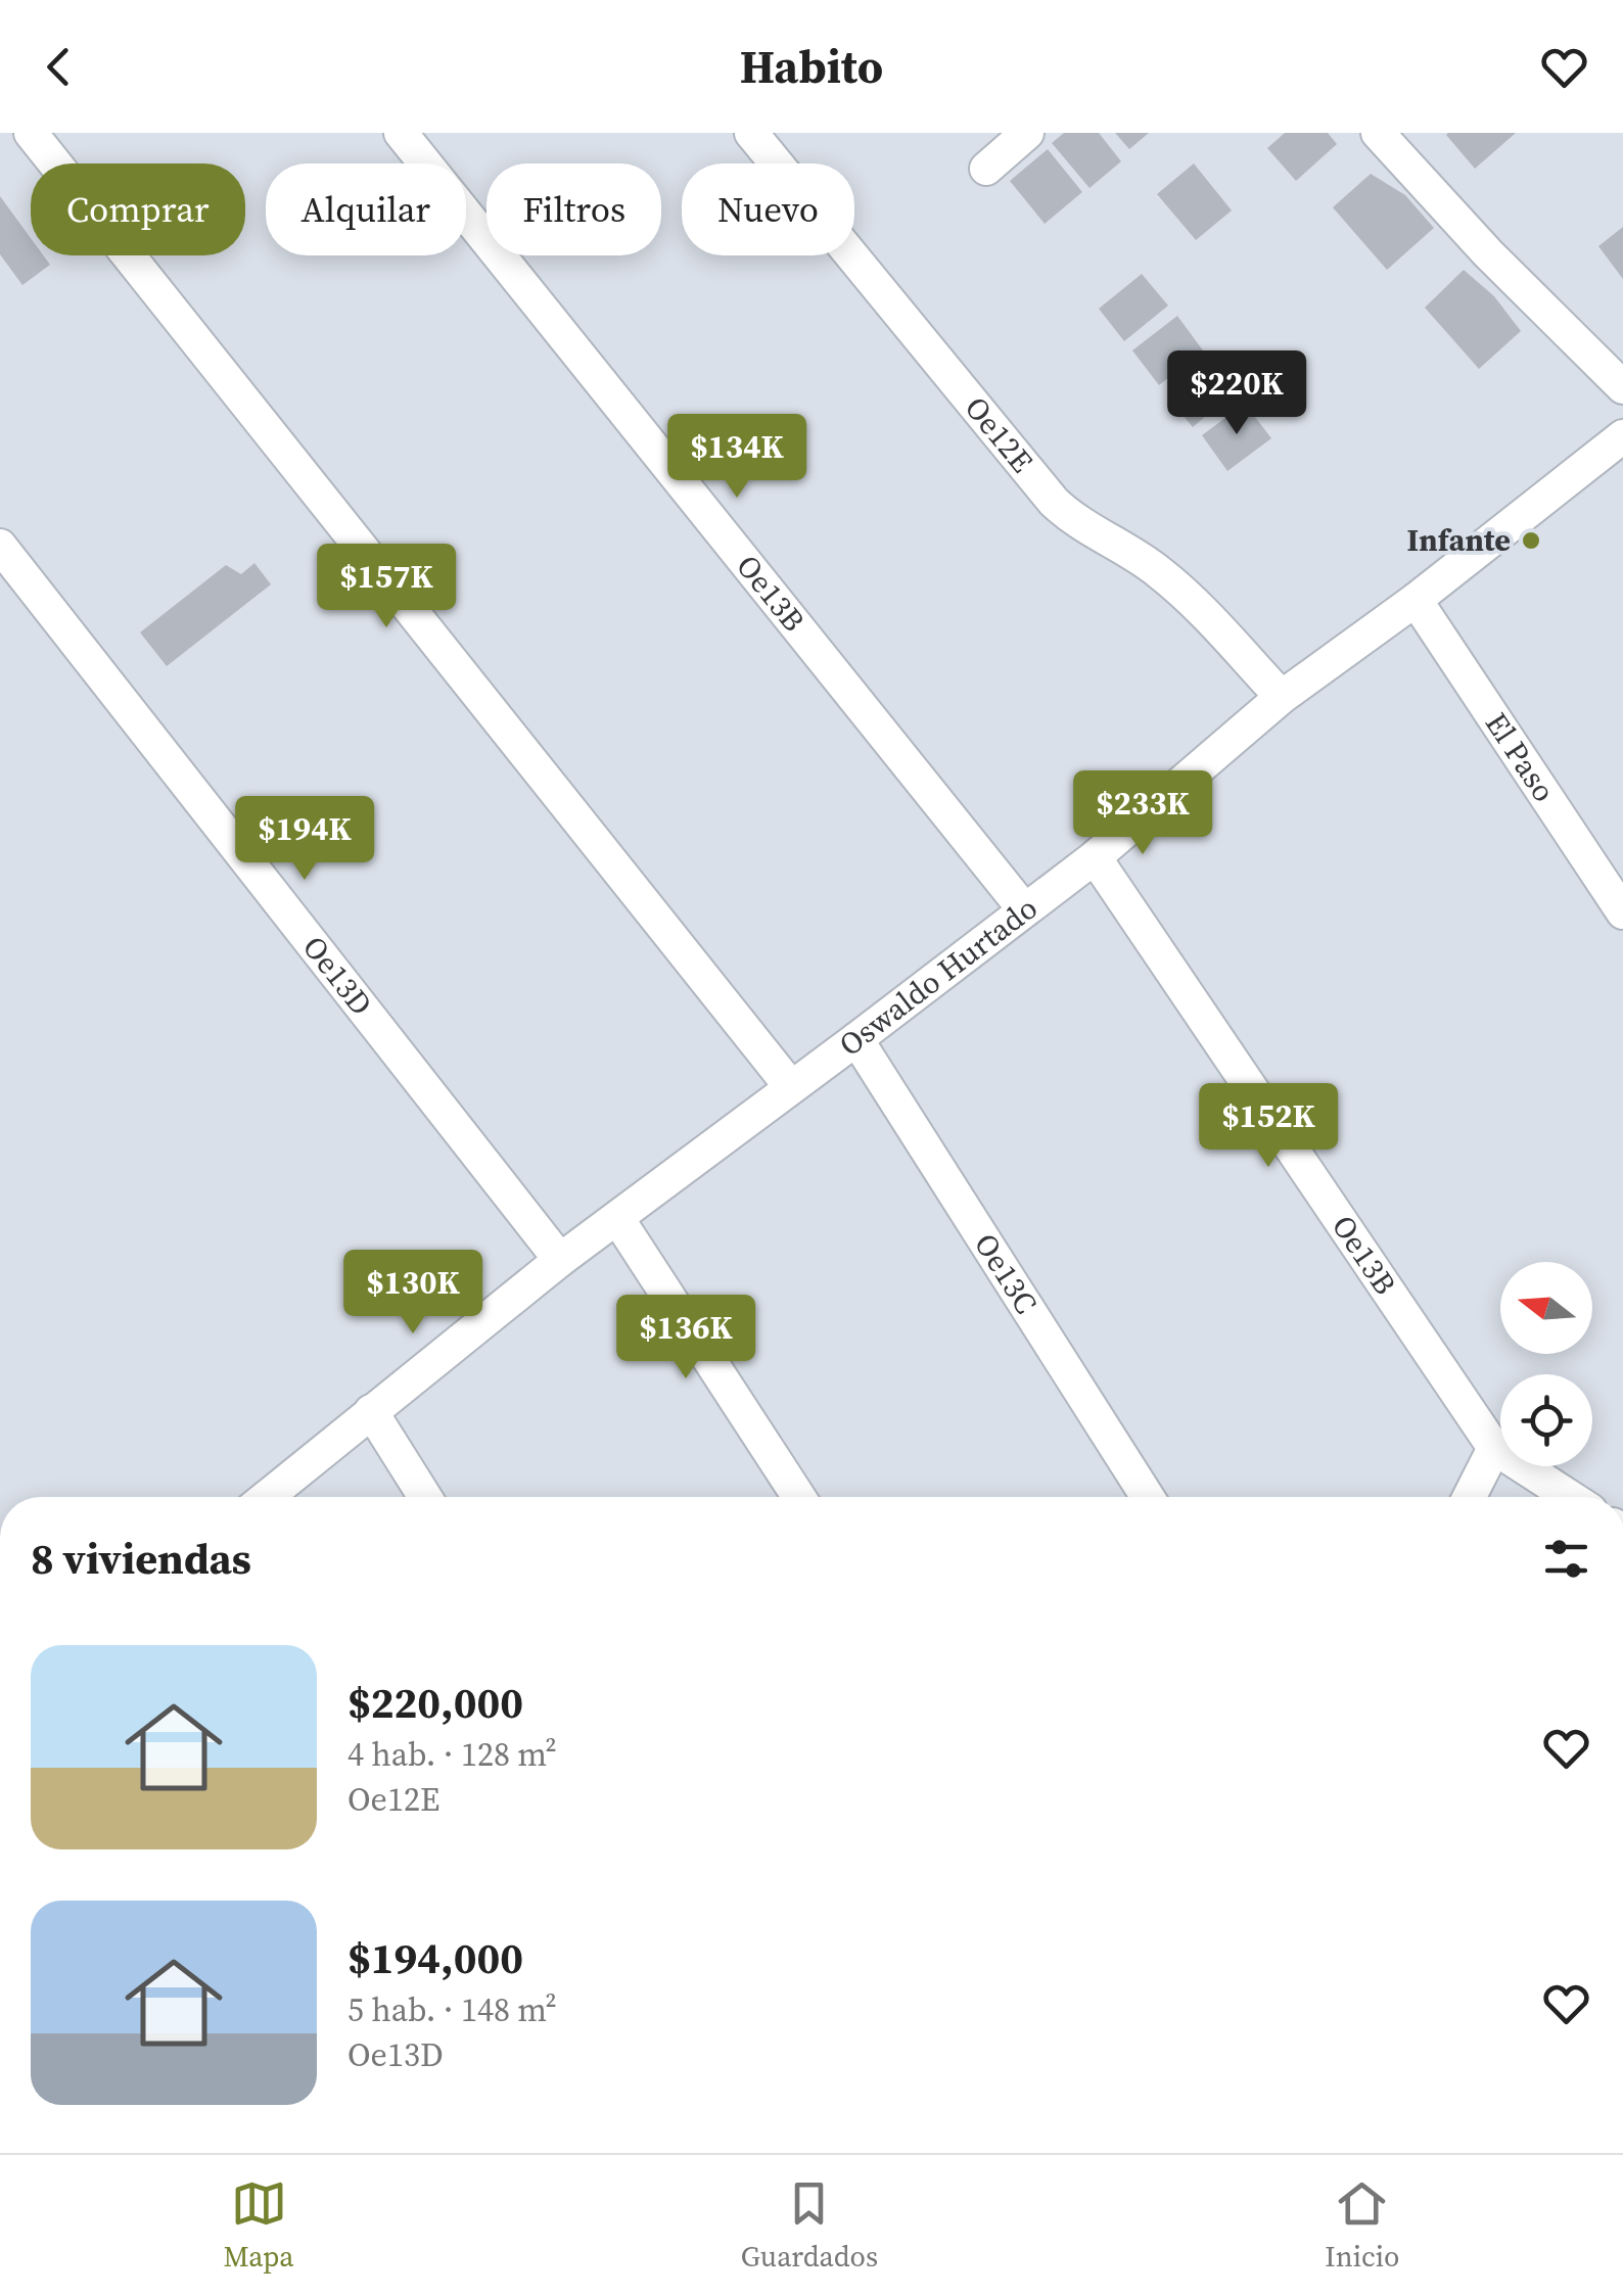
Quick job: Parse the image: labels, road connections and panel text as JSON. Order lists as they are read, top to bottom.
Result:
{
  "streets": {
    "street": [
      "Oe12E",
      "Oe13B",
      "El Paso",
      "Oe13D",
      "Oswaldo Hurtado",
      "Oe13C"
    ]
  },
  "crossings": [
    ["Oe12E", "Oswaldo Hurtado"],
    ["Oe13B", "Oswaldo Hurtado"],
    ["El Paso", "Oswaldo Hurtado"],
    ["Oe13D", "Oswaldo Hurtado"],
    ["Oswaldo Hurtado", "Oe13C"]
  ],
  "places": ["Infante"],
  "north": "left",
  "page": {
    "header": "Habito",
    "chip": [
      "Comprar",
      "Alquilar",
      "Filtros",
      "Nuevo"
    ],
    "price": [
      "$220K",
      "$134K",
      "$157K",
      "$233K",
      "$194K",
      "$152K",
      "$130K",
      "$136K"
    ],
    "heading": "8 viviendas",
    "list": [
      {
        "name": "$220,000",
        "note": "4 hab. · 128 m² · Oe12E"
      },
      {
        "name": "$194,000",
        "note": "5 hab. · 148 m² · Oe13D"
      }
    ],
    "tabs": ["Mapa", "Guardados", "Inicio"]
  }
}
